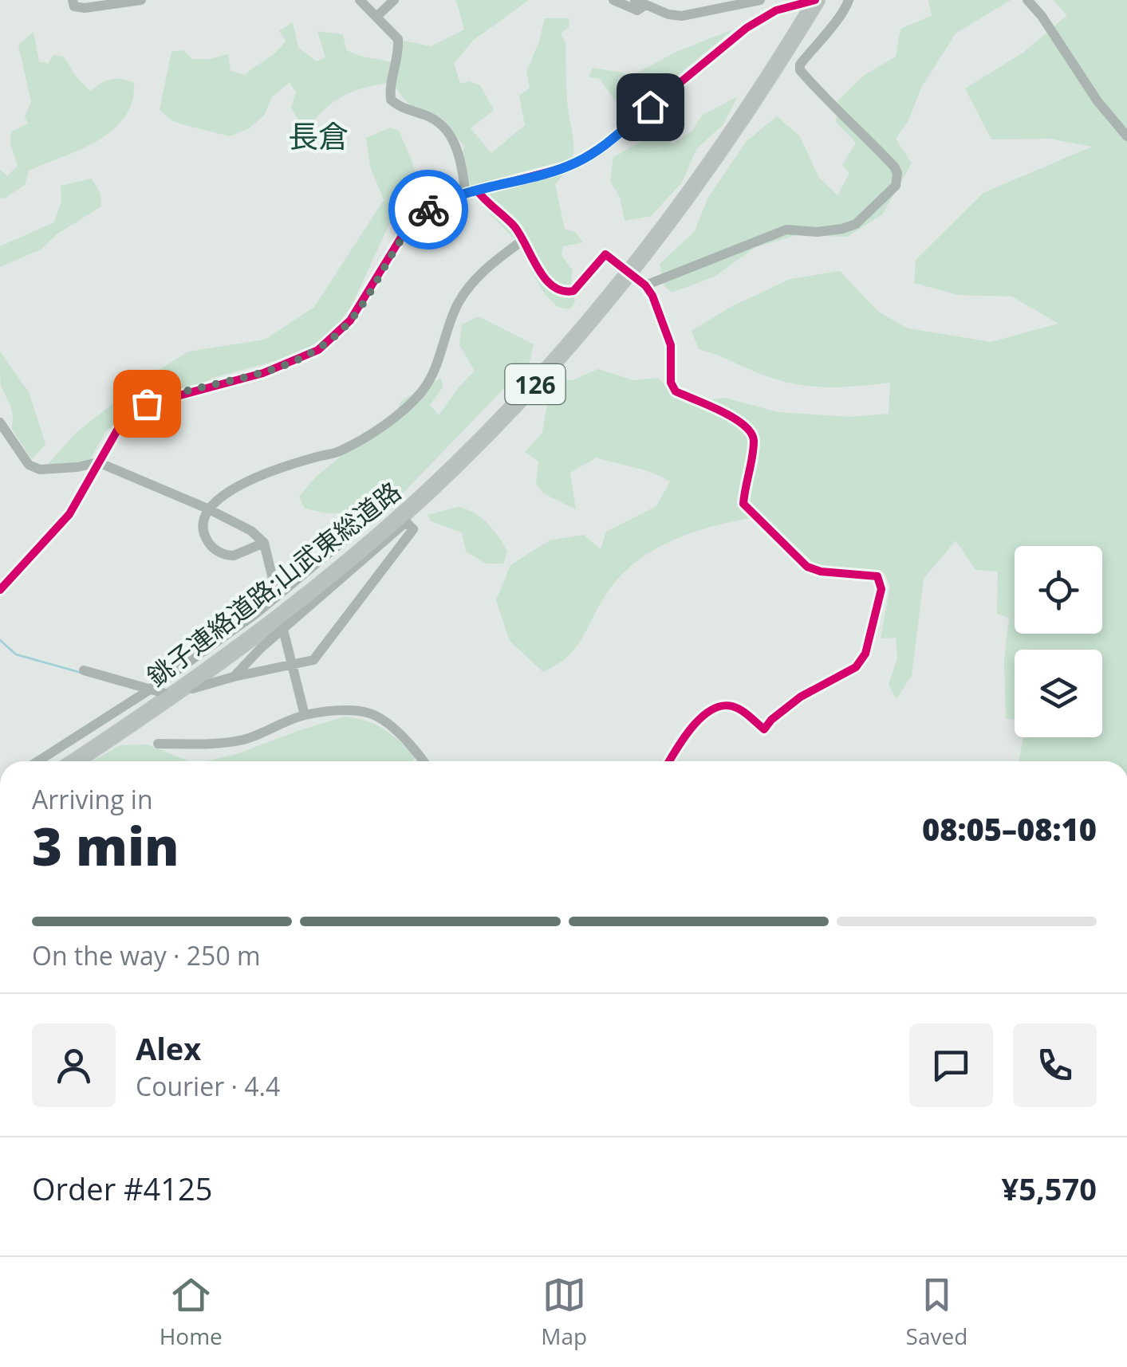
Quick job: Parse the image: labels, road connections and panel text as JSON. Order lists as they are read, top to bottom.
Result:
{
  "streets": {
    "highway": ["126", "銚子連絡道路;山武東総道路"]
  },
  "districts": ["長倉"],
  "page": {
    "heading": ["3 min", "Arriving in", "08:05–08:10"],
    "panel": [
      "Alex",
      "Courier · 4.4",
      "Order #4125",
      "¥5,570"
    ],
    "bar": "On the way · 250 m",
    "tabs": ["Home", "Map", "Saved"]
  }
}
